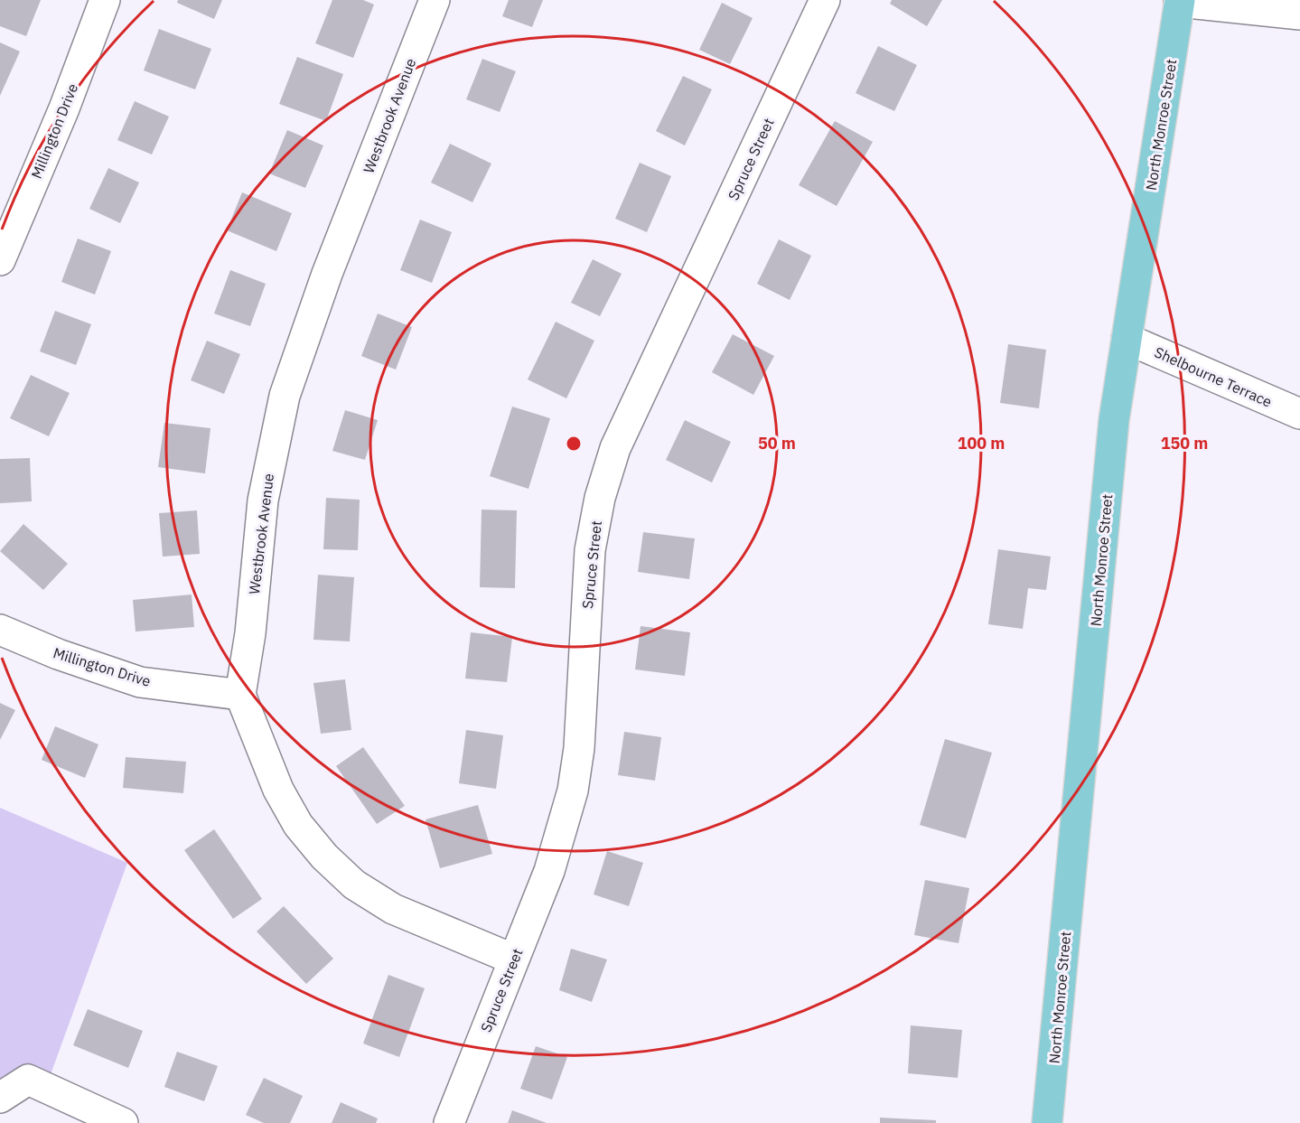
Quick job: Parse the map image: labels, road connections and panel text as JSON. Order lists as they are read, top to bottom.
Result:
{
  "streets": {
    "main road": ["North Monroe Street"],
    "street": [
      "Westbrook Avenue",
      "Millington Drive",
      "Spruce Street",
      "Shelbourne Terrace"
    ]
  },
  "crossings": [
    ["Westbrook Avenue", "Millington Drive"],
    ["North Monroe Street", "Shelbourne Terrace"]
  ],
  "rings": ["50 m", "100 m", "150 m"]
}
